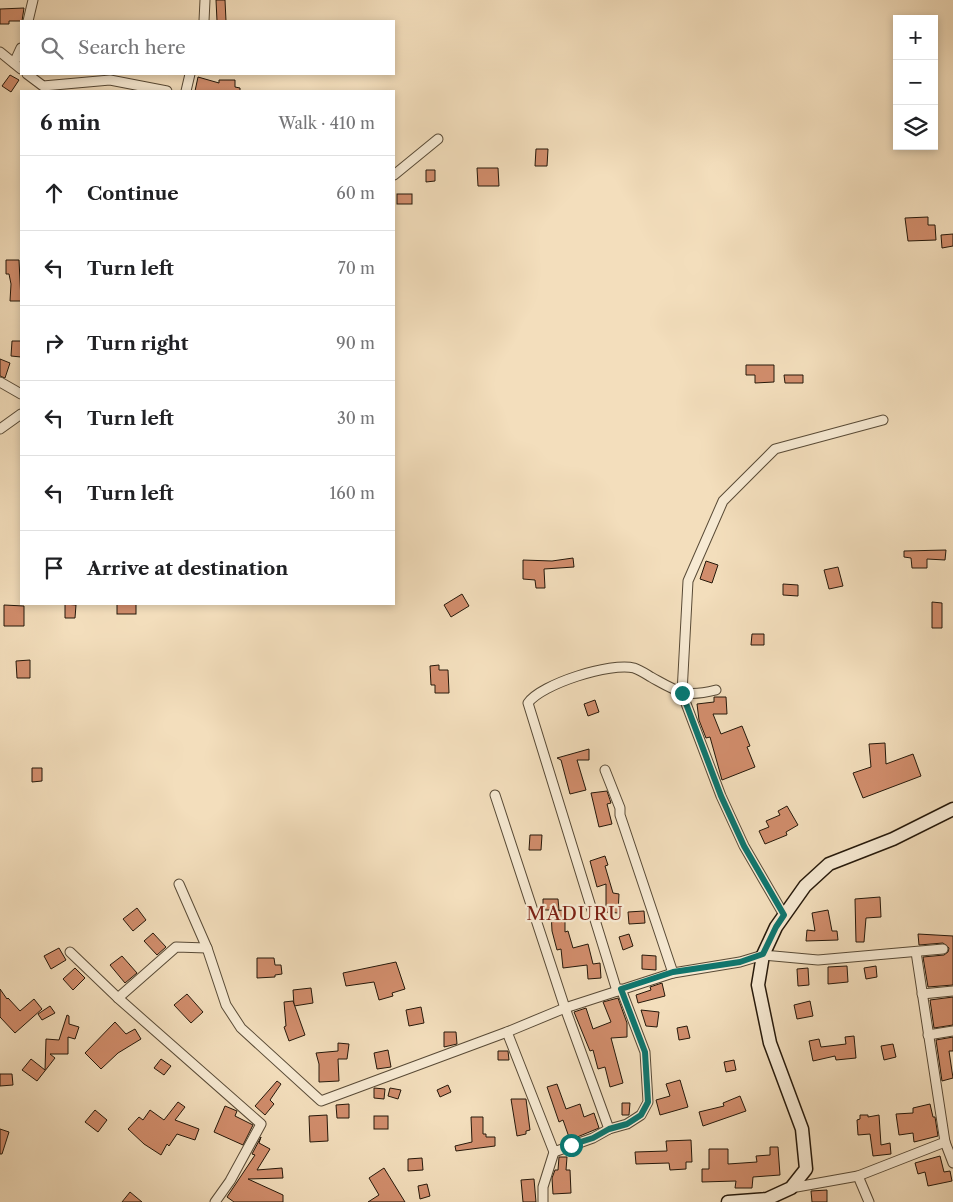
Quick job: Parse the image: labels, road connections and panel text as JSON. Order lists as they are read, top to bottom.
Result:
{
  "districts": ["MADURU"],
  "page": {
    "map_buttons": ["+", "−"],
    "search": "Search here",
    "heading": ["6 min", "Walk · 410 m"],
    "list": [
      ["Continue", "60 m"],
      ["Turn left", "70 m"],
      ["Turn right", "90 m"],
      ["Turn left", "30 m"],
      ["Turn left", "160 m"],
      "Arrive at destination"
    ]
  }
}
